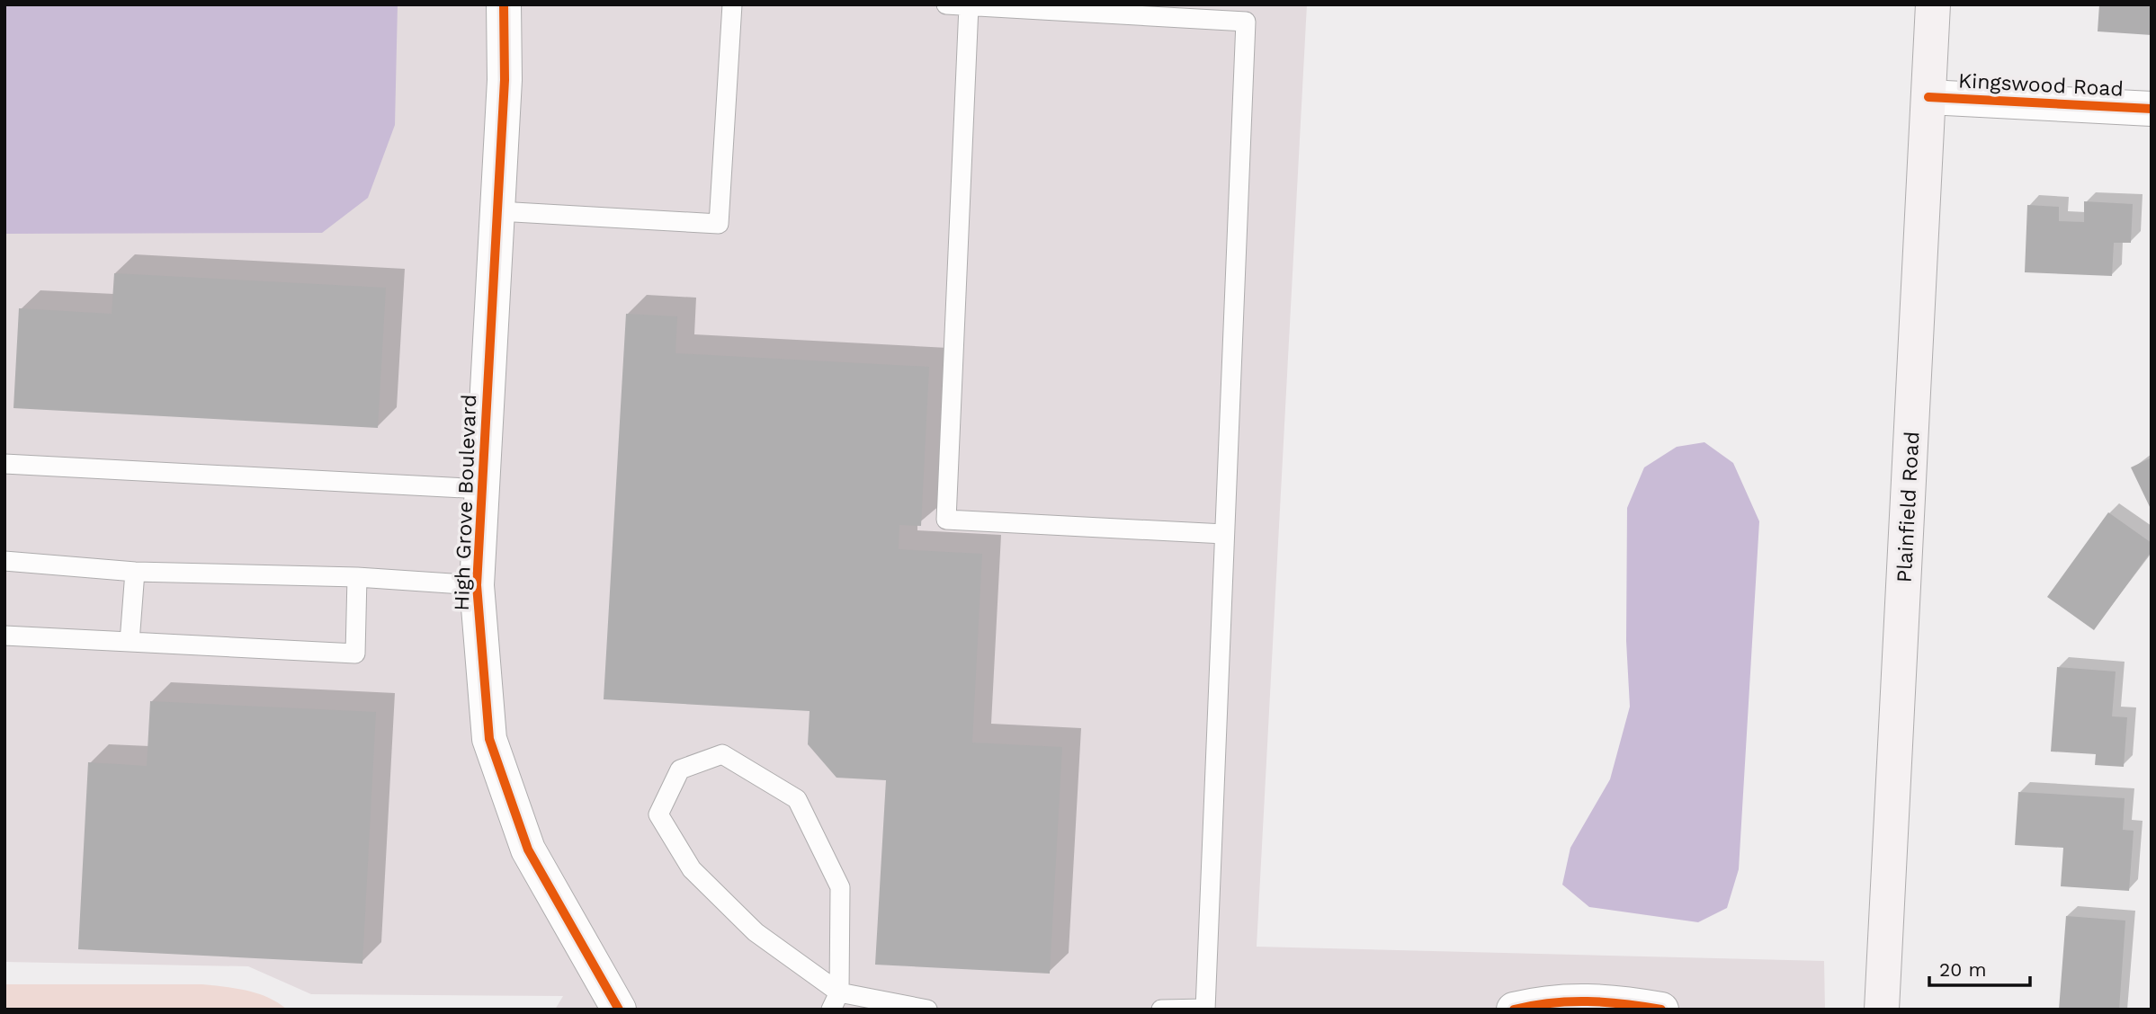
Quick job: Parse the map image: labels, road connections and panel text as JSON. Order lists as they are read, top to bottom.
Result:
{
  "streets": {
    "main road": ["Plainfield Road"],
    "street": ["Kingswood Road", "High Grove Boulevard"]
  },
  "crossings": [
    ["Kingswood Road", "Plainfield Road"]
  ],
  "scale_bar": "20 m"
}
